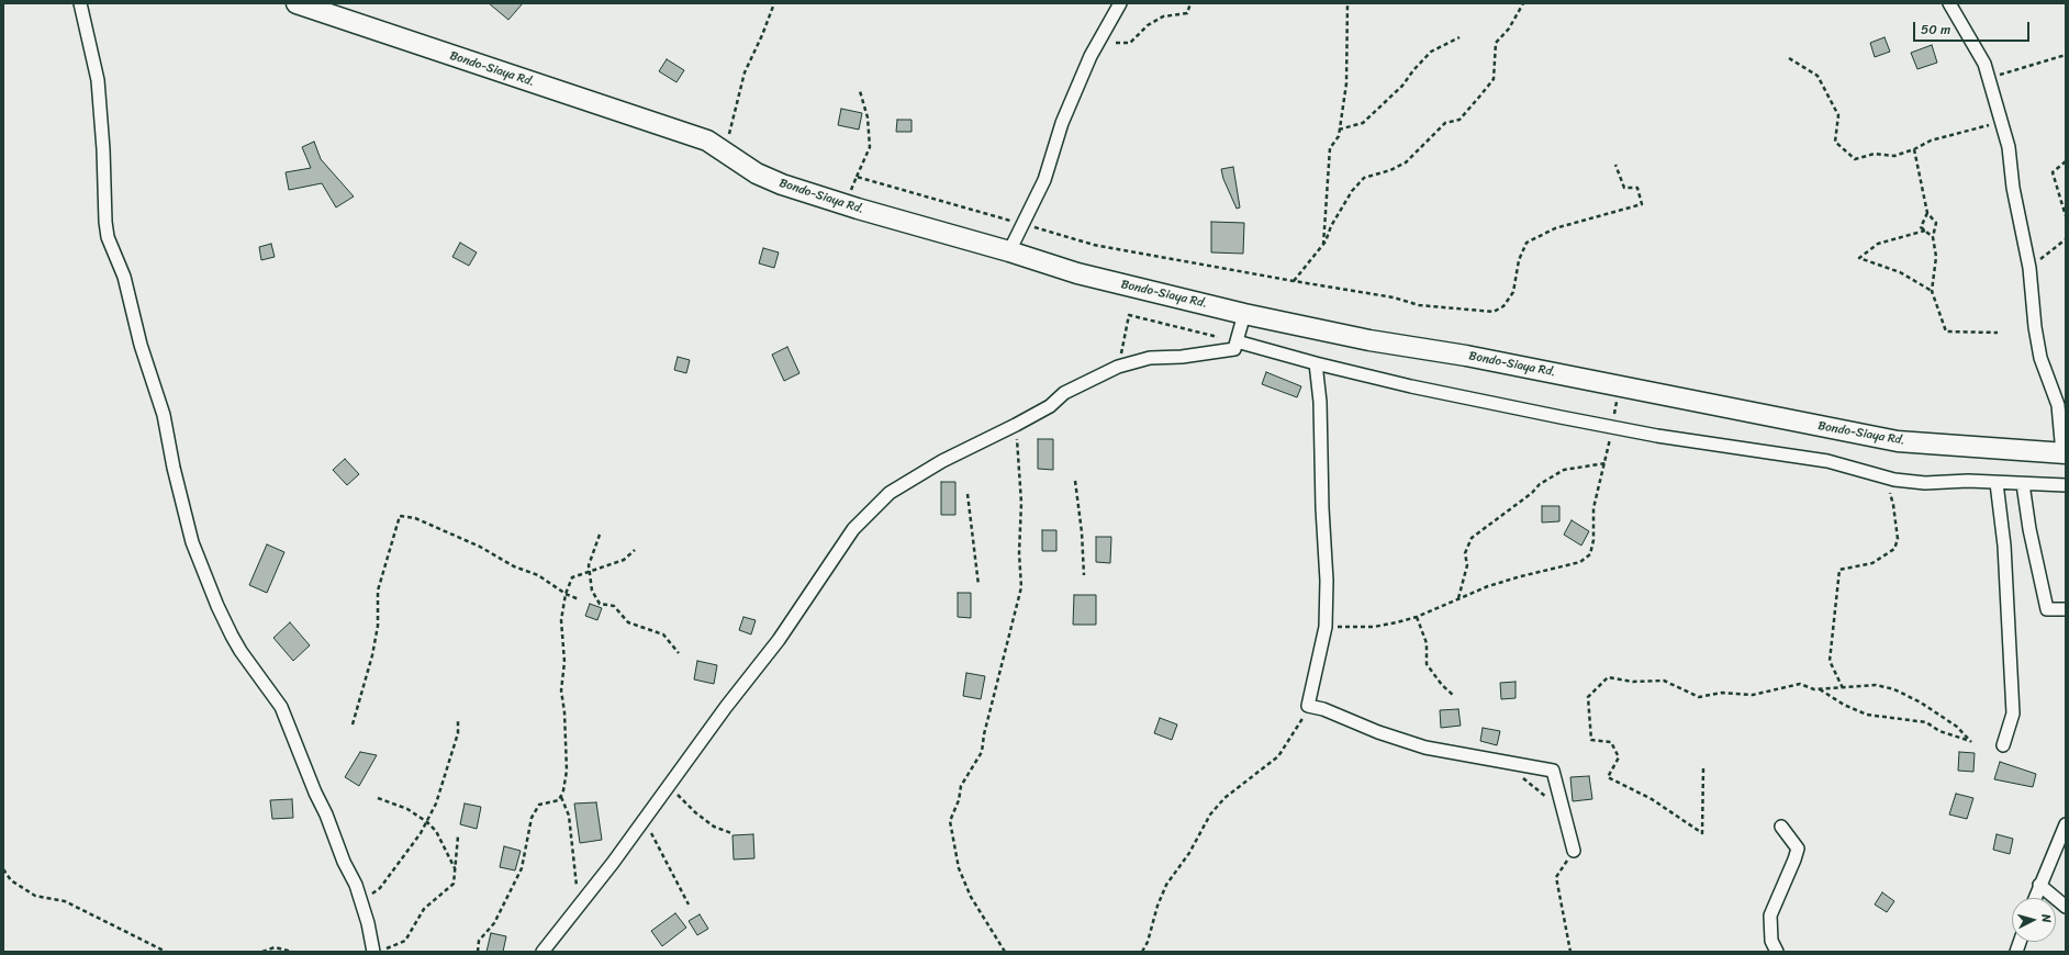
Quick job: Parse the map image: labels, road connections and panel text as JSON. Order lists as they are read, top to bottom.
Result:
{
  "streets": {
    "highway": ["Bondo-Siaya Rd."]
  },
  "scale_bar": "50 m",
  "north": "right"
}
